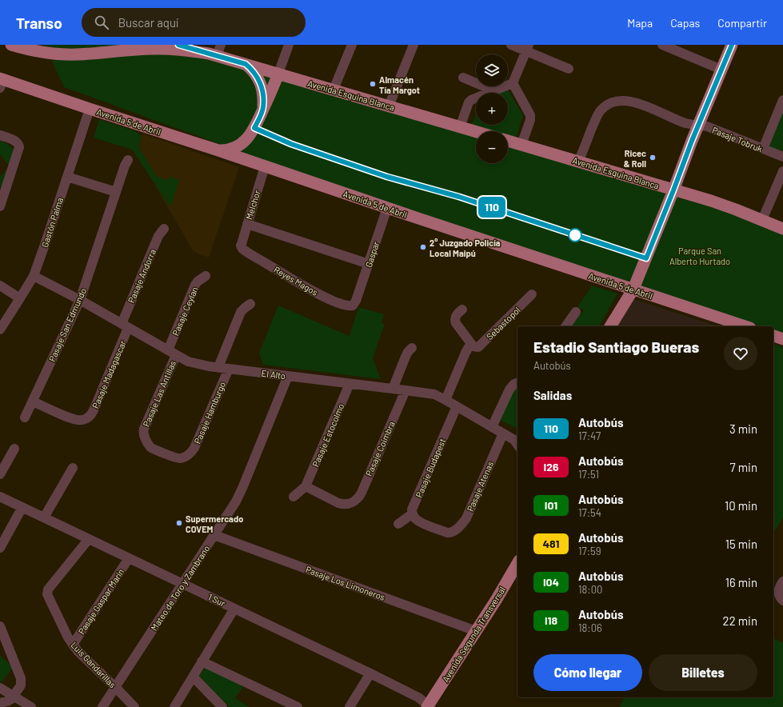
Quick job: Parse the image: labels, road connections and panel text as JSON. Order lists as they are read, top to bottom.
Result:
{
  "streets": {
    "main road": ["Avenida Esquina Blanca", "Avenida 5 de Abril", "Avenida Segunda Transversal"],
    "street": [
      "Pasaje Tobruk",
      "Melchor",
      "Gastón Palma",
      "Gaspar",
      "Pasaje Andorra",
      "Reyes Magos",
      "Pasaje Ceylan",
      "Sebastopol",
      "Pasaje San Edmundo",
      "Pasaje Madagascar",
      "El Alto",
      "Pasaje Las Antillas",
      "Pasaje Hamburgo",
      "Pasaje Estocolmo",
      "Pasaje Coimbra",
      "Pasaje Budapest",
      "Pasaje Atenas",
      "Pasaje Los Limoneros",
      "Mateo de Toro y Zambrano",
      "1 Sur",
      "Pasaje Gaspar Marín",
      "Luis Gandarillas"
    ]
  },
  "crossings": [
    ["Avenida Esquina Blanca", "Pasaje Tobruk"],
    ["Avenida 5 de Abril", "Melchor"],
    ["Avenida 5 de Abril", "Gastón Palma"],
    ["Avenida 5 de Abril", "Gaspar"],
    ["Melchor", "Reyes Magos"],
    ["Gastón Palma", "El Alto"],
    ["Gaspar", "Reyes Magos"],
    ["Pasaje Andorra", "Pasaje Madagascar"],
    ["Pasaje Andorra", "El Alto"],
    ["Pasaje Ceylan", "El Alto"],
    ["Pasaje Ceylan", "Pasaje Las Antillas"],
    ["Pasaje San Edmundo", "Pasaje Madagascar"],
    ["Pasaje San Edmundo", "El Alto"],
    ["Pasaje Madagascar", "El Alto"],
    ["El Alto", "Pasaje Las Antillas"],
    ["El Alto", "Pasaje Hamburgo"],
    ["El Alto", "Pasaje Estocolmo"],
    ["El Alto", "Pasaje Coimbra"],
    ["El Alto", "Pasaje Budapest"],
    ["El Alto", "Pasaje Atenas"],
    ["El Alto", "Mateo de Toro y Zambrano"],
    ["Pasaje Las Antillas", "Pasaje Hamburgo"],
    ["Pasaje Estocolmo", "Pasaje Coimbra"],
    ["Pasaje Budapest", "Pasaje Atenas"],
    ["Pasaje Los Limoneros", "Mateo de Toro y Zambrano"],
    ["Pasaje Los Limoneros", "Avenida Segunda Transversal"],
    ["Mateo de Toro y Zambrano", "1 Sur"],
    ["Mateo de Toro y Zambrano", "Luis Gandarillas"],
    ["1 Sur", "Pasaje Gaspar Marín"],
    ["1 Sur", "Avenida Segunda Transversal"],
    ["1 Sur", "Luis Gandarillas"],
    ["Pasaje Gaspar Marín", "Luis Gandarillas"]
  ],
  "parks": ["Parque San Alberto Hurtado"],
  "places": [
    "Almacén Tía Margot",
    "Ricec & Roll",
    "2° Juzgado Policía Local Maipú",
    "Supermercado COVEM"
  ],
  "lines": ["bus line 110"],
  "page": {
    "header": "Transo",
    "search": "Buscar aquí",
    "nav": ["Mapa", "Capas", "Compartir"],
    "on_map": "110",
    "map_buttons": ["+", "−"],
    "heading": [
      ["Estadio Santiago Bueras", "Autobús"],
      "Salidas"
    ],
    "list": [
      {
        "mark": "110",
        "name": "Autobús",
        "note": "17:47",
        "value": "3 min"
      },
      {
        "mark": "I26",
        "name": "Autobús",
        "note": "17:51",
        "value": "7 min"
      },
      {
        "mark": "I01",
        "name": "Autobús",
        "note": "17:54",
        "value": "10 min"
      },
      {
        "mark": "481",
        "name": "Autobús",
        "note": "17:59",
        "value": "15 min"
      },
      {
        "mark": "I04",
        "name": "Autobús",
        "note": "18:00",
        "value": "16 min"
      },
      {
        "mark": "I18",
        "name": "Autobús",
        "note": "18:06",
        "value": "22 min"
      }
    ],
    "buttons": ["Cómo llegar", "Billetes"]
  }
}
